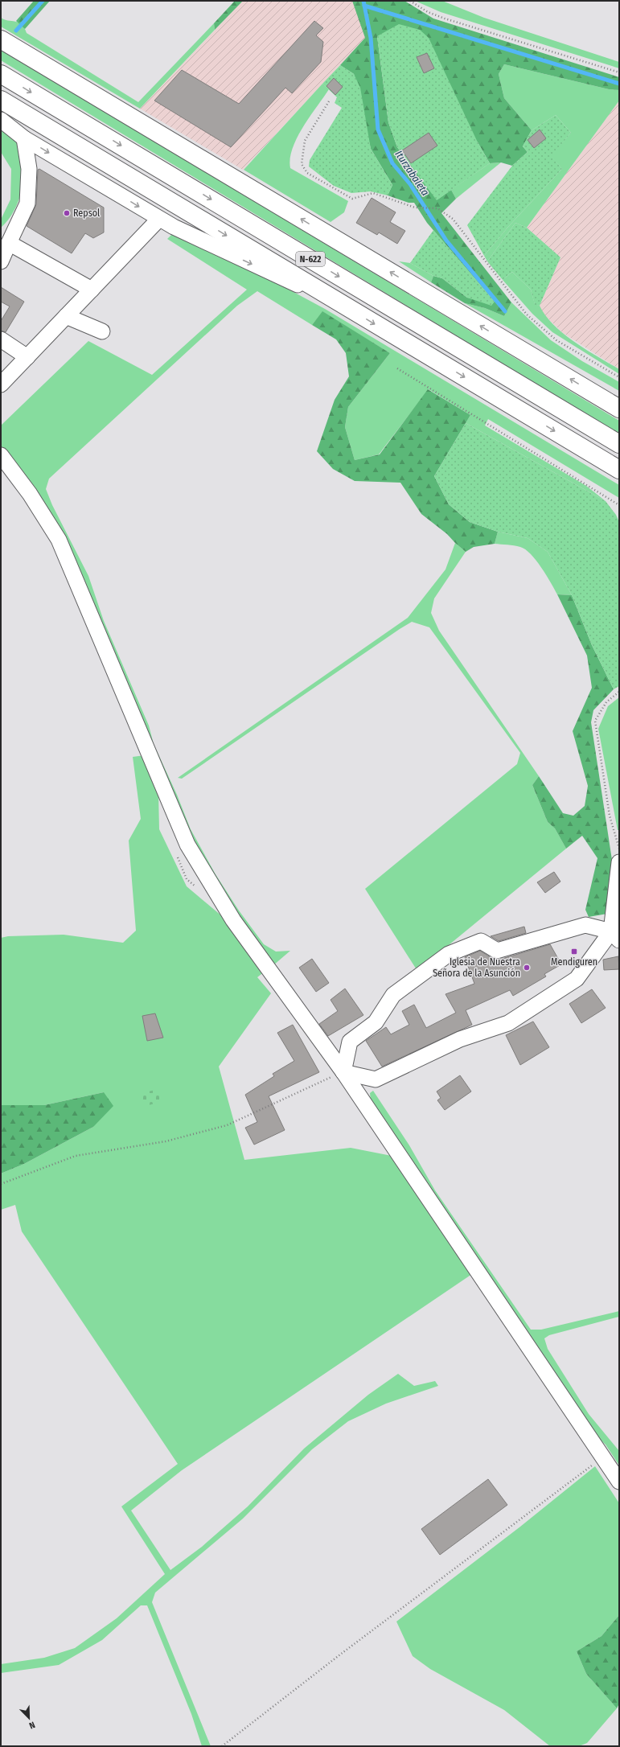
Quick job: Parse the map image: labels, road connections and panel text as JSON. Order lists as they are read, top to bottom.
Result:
{
  "streets": {
    "highway": ["N-622"]
  },
  "water": ["Iturzabaleta"],
  "places": {
    "other": ["Repsol", "Iglesia de Nuestra Señora de la Asunción"],
    "transit": ["Mendiguren"]
  },
  "north": "bottom right"
}
